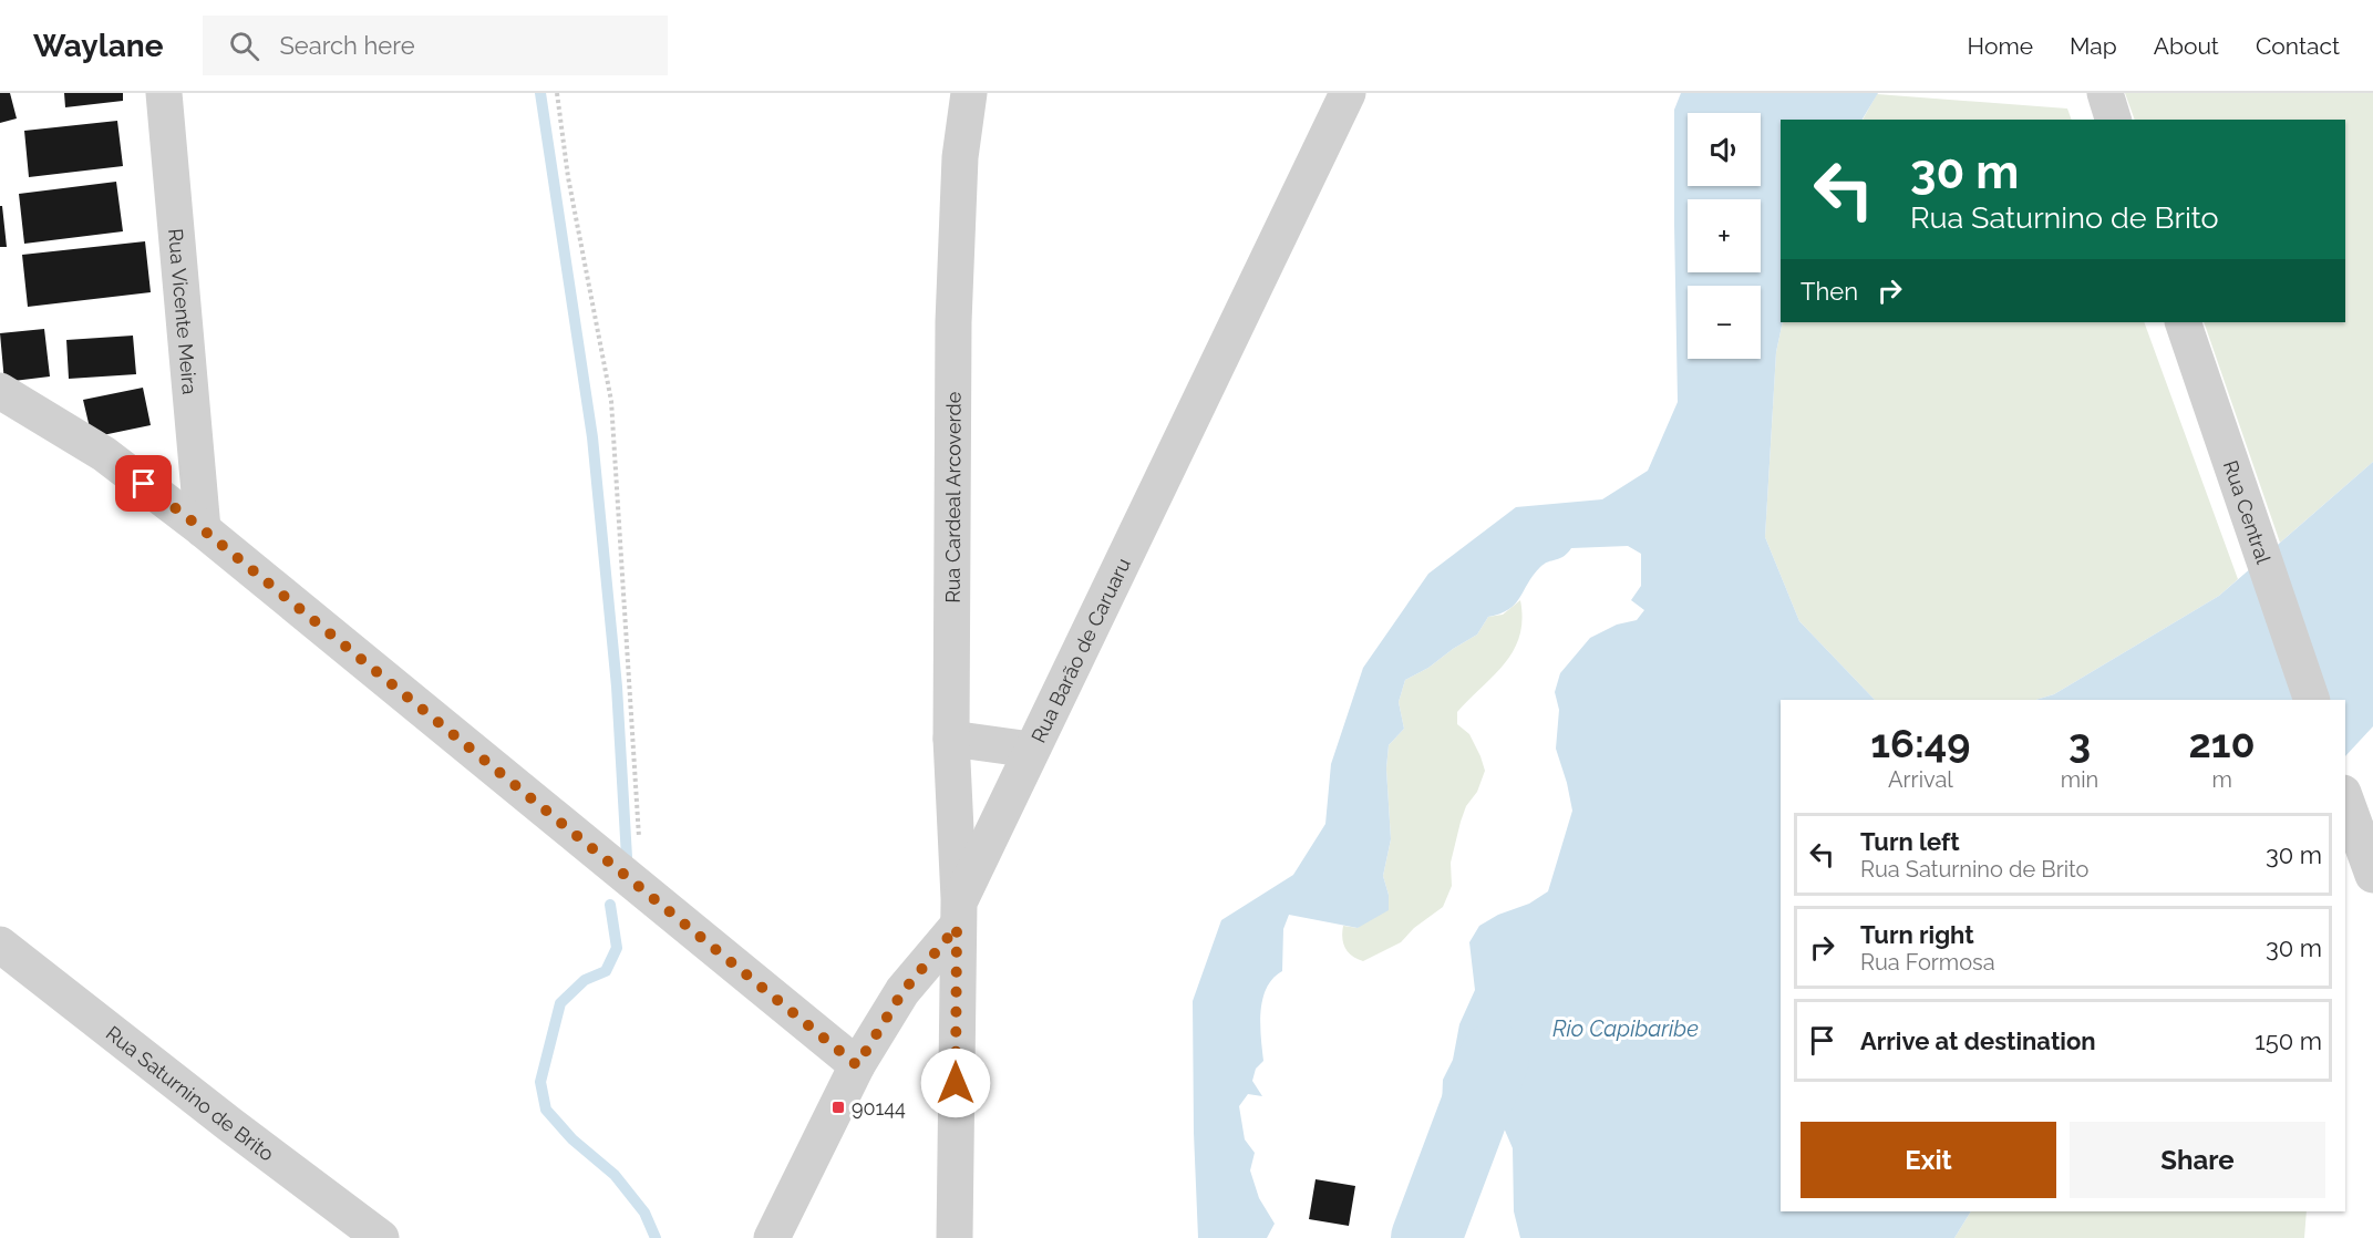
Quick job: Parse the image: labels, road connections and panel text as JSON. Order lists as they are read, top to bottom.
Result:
{
  "streets": {
    "street": [
      "Rua Vicente Meira",
      "Rua Cardeal Arcoverde",
      "Rua Central",
      "Rua Barão de Caruaru",
      "Rua Saturnino de Brito"
    ]
  },
  "crossings": [
    ["Rua Cardeal Arcoverde", "Rua Barão de Caruaru"]
  ],
  "water": ["Rio Capibaribe"],
  "places": {
    "transit": ["90144"]
  },
  "page": {
    "header": "Waylane",
    "search": "Search here",
    "nav": [
      "Home",
      "Map",
      "About",
      "Contact"
    ],
    "map_buttons": ["+", "−"],
    "turn": ["30 m", "Rua Saturnino de Brito"],
    "then": "Then",
    "eta": [
      "16:49",
      "Arrival",
      "3",
      "min",
      "210",
      "m"
    ],
    "list": [
      {
        "name": "Turn left",
        "note": "Rua Saturnino de Brito",
        "value": "30 m"
      },
      {
        "name": "Turn right",
        "note": "Rua Formosa",
        "value": "30 m"
      },
      {
        "name": "Arrive at destination",
        "value": "150 m"
      }
    ],
    "buttons": ["Exit", "Share"]
  }
}
